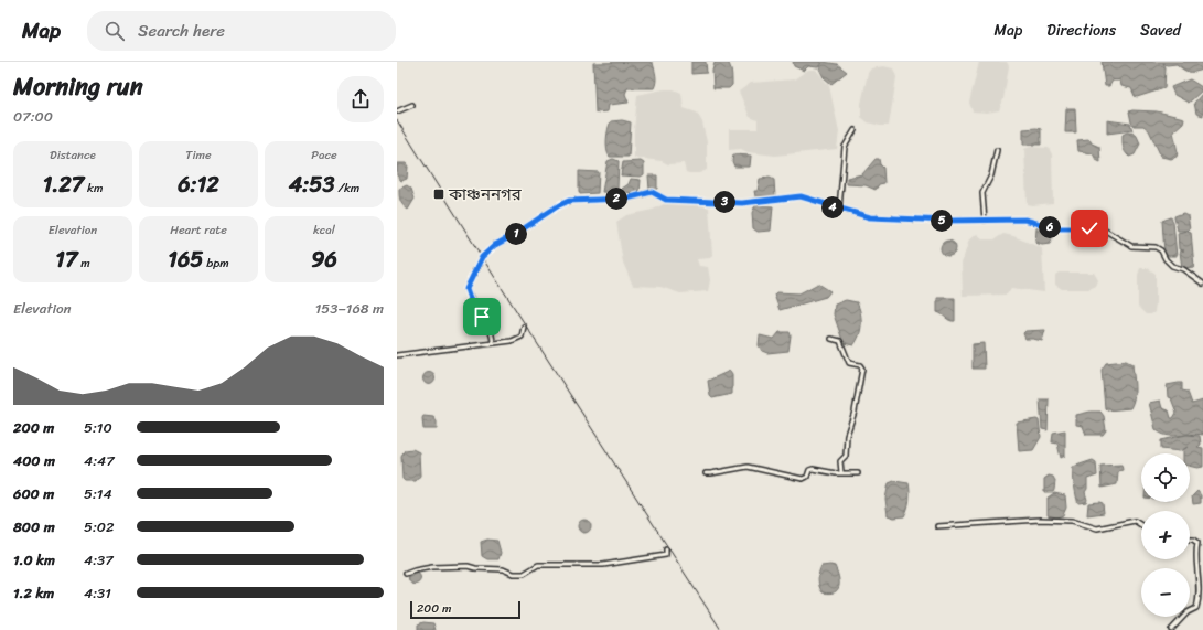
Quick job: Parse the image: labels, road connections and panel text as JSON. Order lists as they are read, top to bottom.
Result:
{
  "places": {
    "transit": ["কাঞ্চননগর"]
  },
  "scale_bar": "200 m",
  "page": {
    "header": "Map",
    "search": "Search here",
    "nav": ["Map", "Directions", "Saved"],
    "heading": ["Morning run", "07:00"],
    "stats": [
      ["Distance", "1.27 km"],
      ["Time", "6:12"],
      ["Pace", "4:53 /km"],
      ["Elevation", "17 m"],
      ["Heart rate", "165 bpm"],
      ["kcal", "96"]
    ],
    "pins": [
      "2",
      "3",
      "4",
      "5",
      "6",
      "1"
    ],
    "chart": ["Elevation", "153–168 m"],
    "list": [
      {
        "name": "200 m",
        "note": "5:10"
      },
      {
        "name": "400 m",
        "note": "4:47"
      },
      {
        "name": "600 m",
        "note": "5:14"
      },
      {
        "name": "800 m",
        "note": "5:02"
      },
      {
        "name": "1.0 km",
        "note": "4:37"
      },
      {
        "name": "1.2 km",
        "note": "4:31"
      }
    ],
    "map_buttons": ["+", "−"],
    "scale": "200 m"
  }
}
